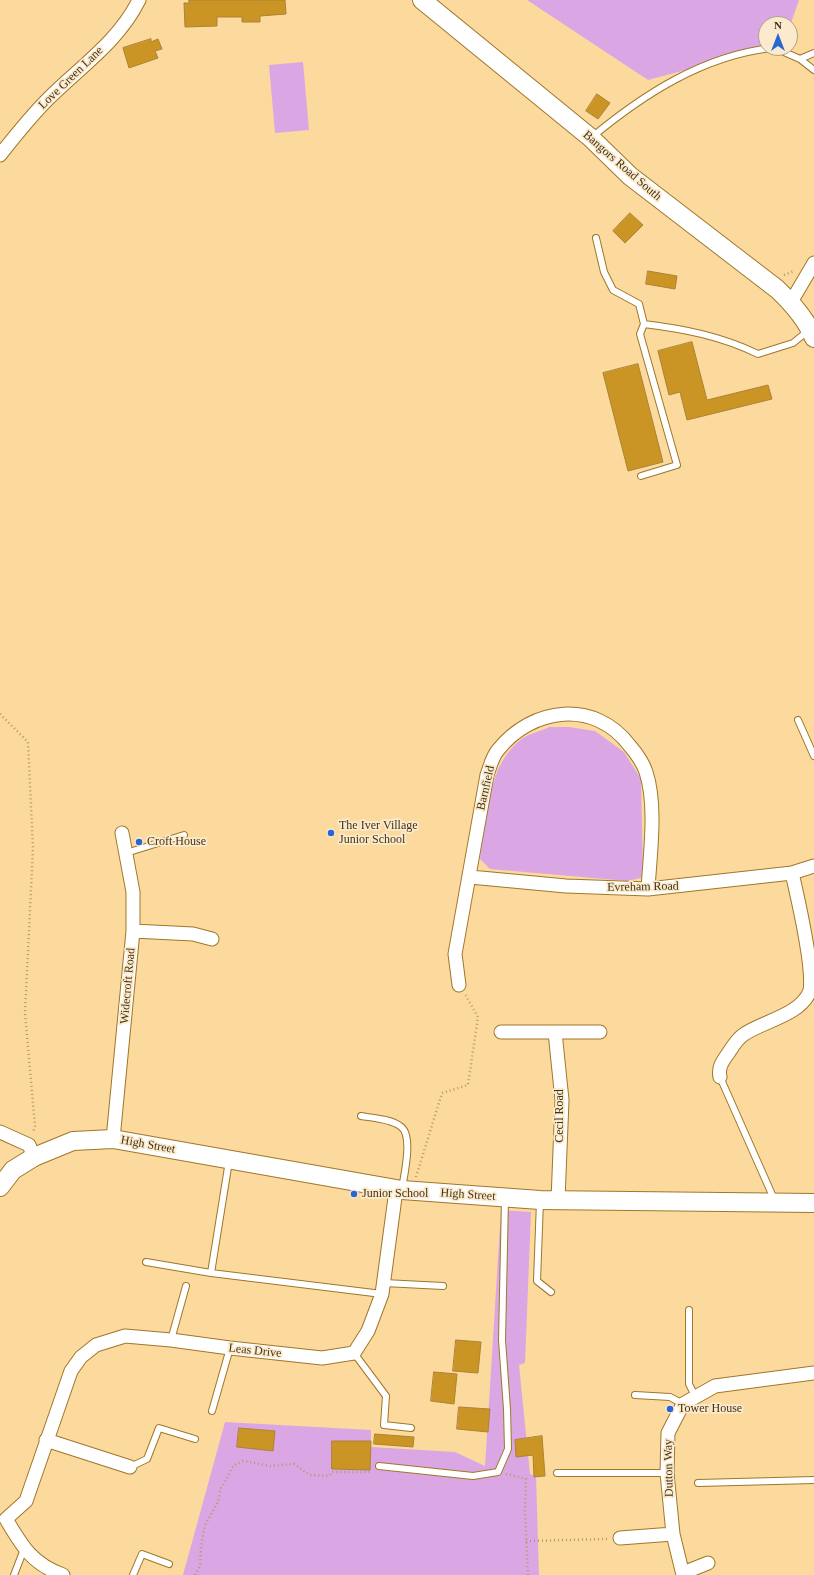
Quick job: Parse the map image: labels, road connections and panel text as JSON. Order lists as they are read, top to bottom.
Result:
{
  "streets": {
    "main road": ["Bangors Road South", "High Street"],
    "street": [
      "Love Green Lane",
      "Barnfield",
      "Evreham Road",
      "Widecroft Road",
      "Cecil Road",
      "Leas Drive",
      "Dutton Way"
    ]
  },
  "crossings": [
    ["Barnfield", "Evreham Road"],
    ["Widecroft Road", "High Street"],
    ["Cecil Road", "High Street"]
  ],
  "places": [
    "The Iver Village Junior School",
    "Croft House",
    "Junior School",
    "Tower House"
  ],
  "north": "top"
}
